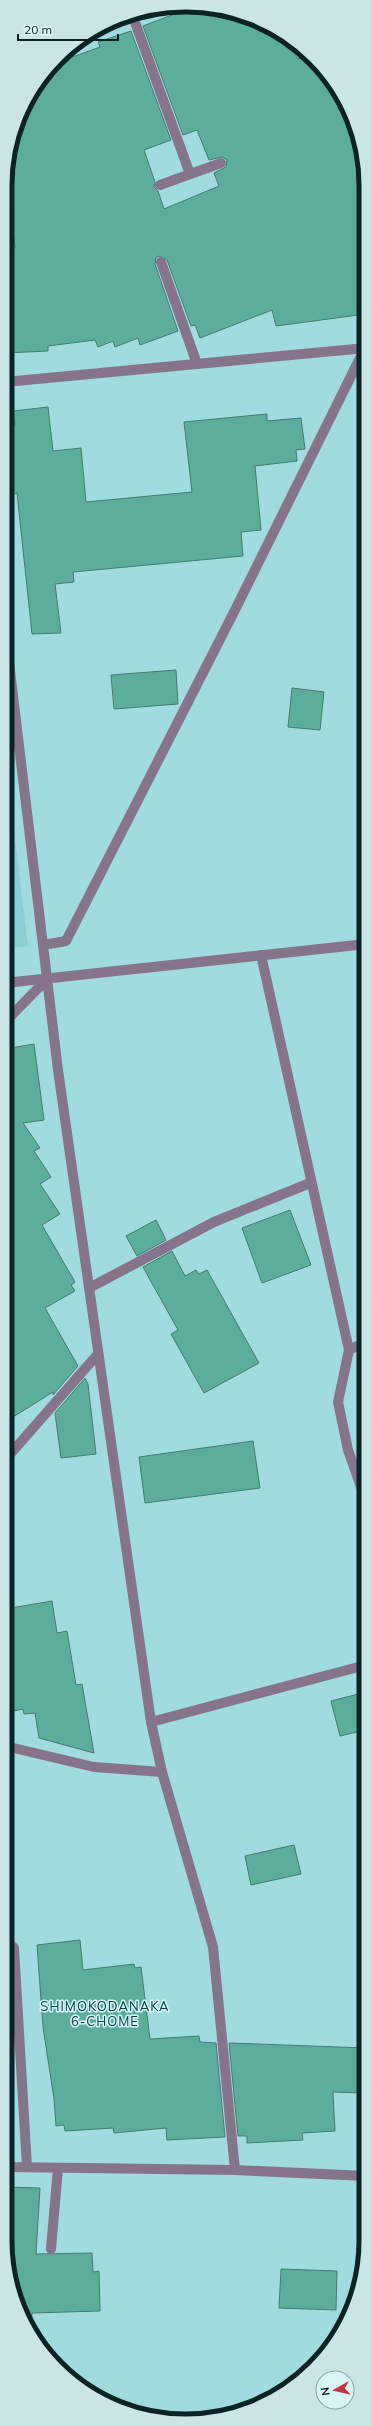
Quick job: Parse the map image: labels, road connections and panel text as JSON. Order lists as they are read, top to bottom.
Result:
{
  "districts": ["SHIMOKODANAKA 6-CHOME"],
  "scale_bar": "20 m",
  "north": "left"
}
